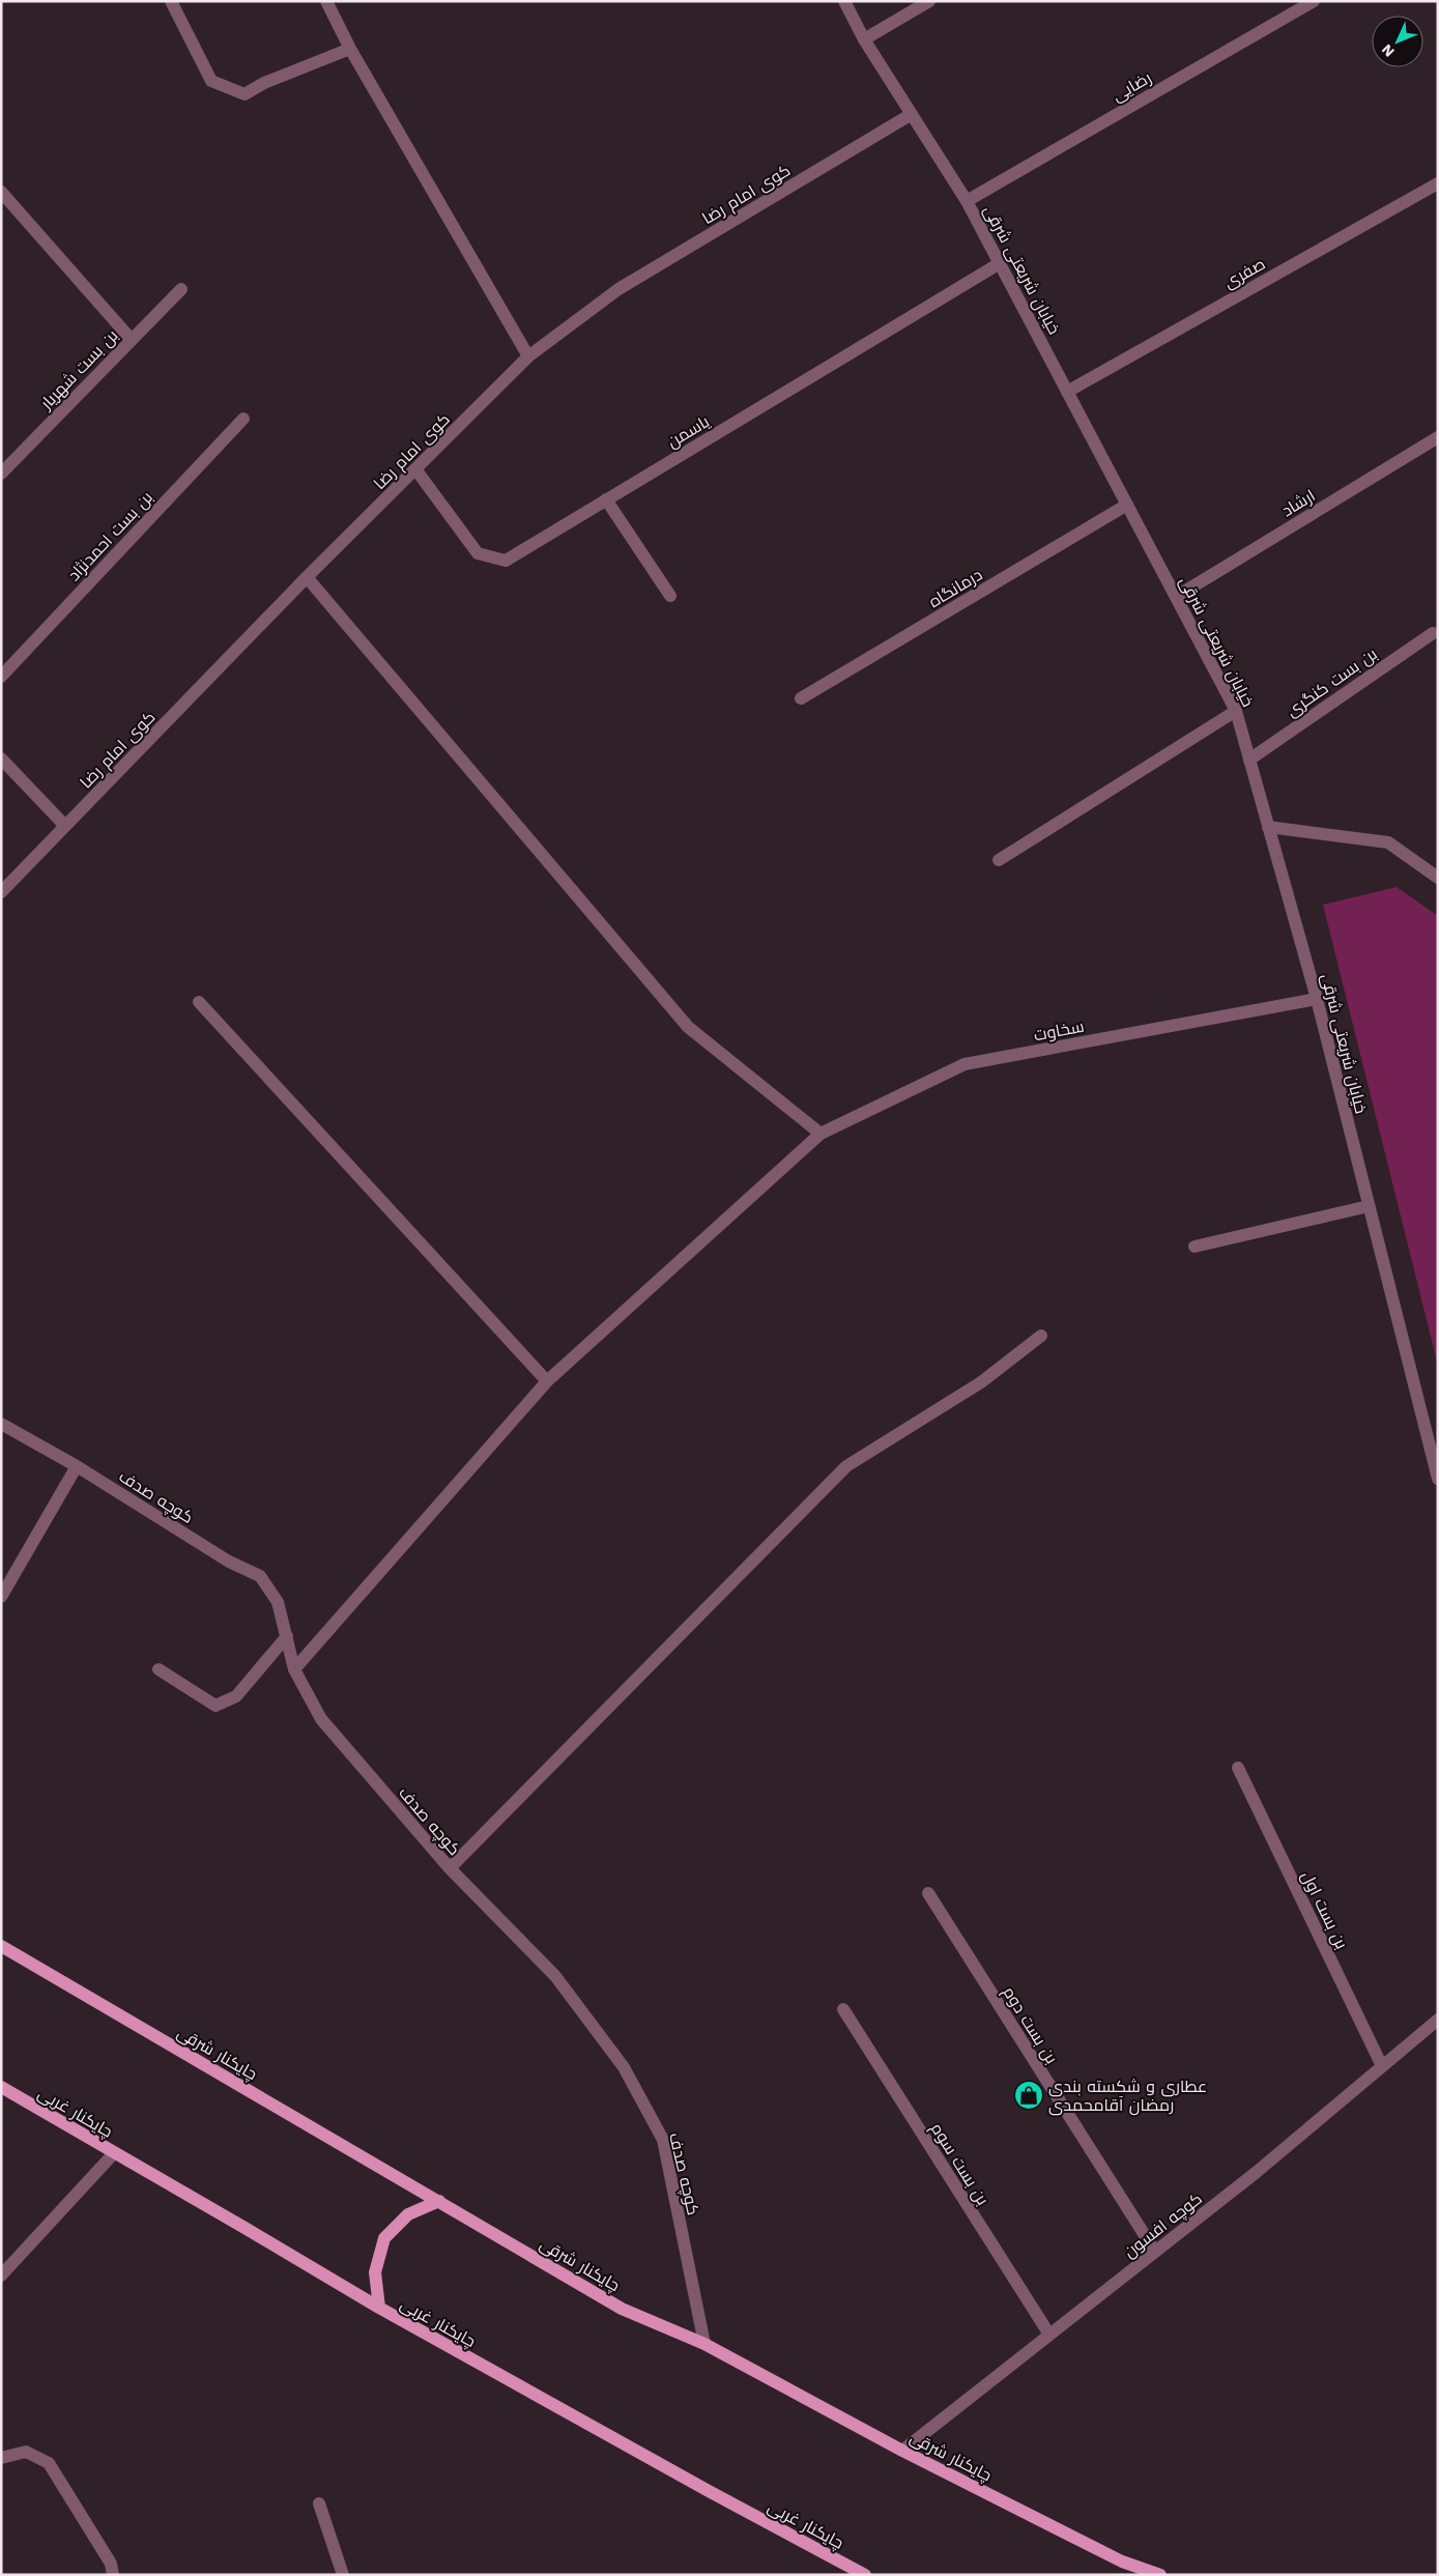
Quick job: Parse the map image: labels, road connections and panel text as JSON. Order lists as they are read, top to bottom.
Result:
{
  "streets": {
    "main road": ["چایکنار شرقی", "چایکنار غربی"],
    "street": [
      "رضایی",
      "کوی امام رضا",
      "خیابان شریعتی شرقی",
      "صفری",
      "بن بست شهریار",
      "یاسمن",
      "ارشاد",
      "بن بست احمدنژاد",
      "درمانگاه",
      "بن بست کنگری",
      "سخاوت",
      "کوچه صدف",
      "بن بست اول",
      "بن بست دوم",
      "بن بست سوم",
      "كوچه افسون"
    ]
  },
  "crossings": [
    ["رضایی", "خیابان شریعتی شرقی"],
    ["کوی امام رضا", "خیابان شریعتی شرقی"],
    ["کوی امام رضا", "یاسمن"],
    ["خیابان شریعتی شرقی", "صفری"],
    ["خیابان شریعتی شرقی", "یاسمن"],
    ["خیابان شریعتی شرقی", "ارشاد"],
    ["خیابان شریعتی شرقی", "درمانگاه"],
    ["خیابان شریعتی شرقی", "بن بست کنگری"],
    ["خیابان شریعتی شرقی", "سخاوت"],
    ["سخاوت", "کوچه صدف"],
    ["کوچه صدف", "چایکنار شرقی"],
    ["بن بست اول", "كوچه افسون"],
    ["بن بست دوم", "كوچه افسون"],
    ["چایکنار شرقی", "كوچه افسون"],
    ["بن بست سوم", "كوچه افسون"]
  ],
  "places": {
    "shop": ["عطاری و شکسته بندی رمضان آقامحمدی"]
  },
  "north": "bottom left"
}
